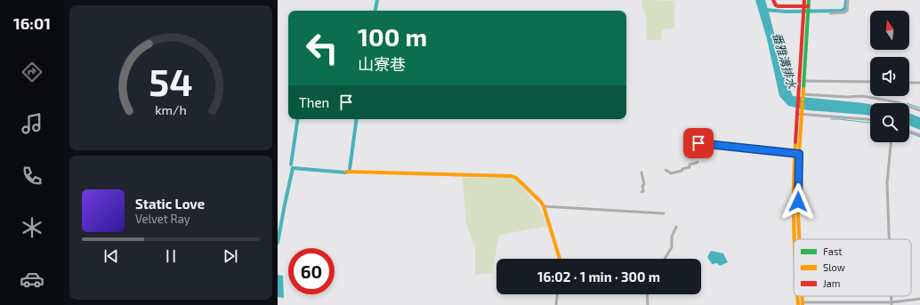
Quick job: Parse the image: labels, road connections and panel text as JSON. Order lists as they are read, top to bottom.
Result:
{
  "water": ["番雅溝排水"],
  "legend": ["Fast", "Slow", "Jam"],
  "north": "top",
  "page": {
    "tabs": "16:01",
    "turn": ["100 m", "山寮巷"],
    "then": "Then",
    "song": ["Static Love", "Velvet Ray"],
    "limit": "60",
    "trip": "16:02 · 1 min · 300 m",
    "gauge": ["54", "km/h"]
  }
}
